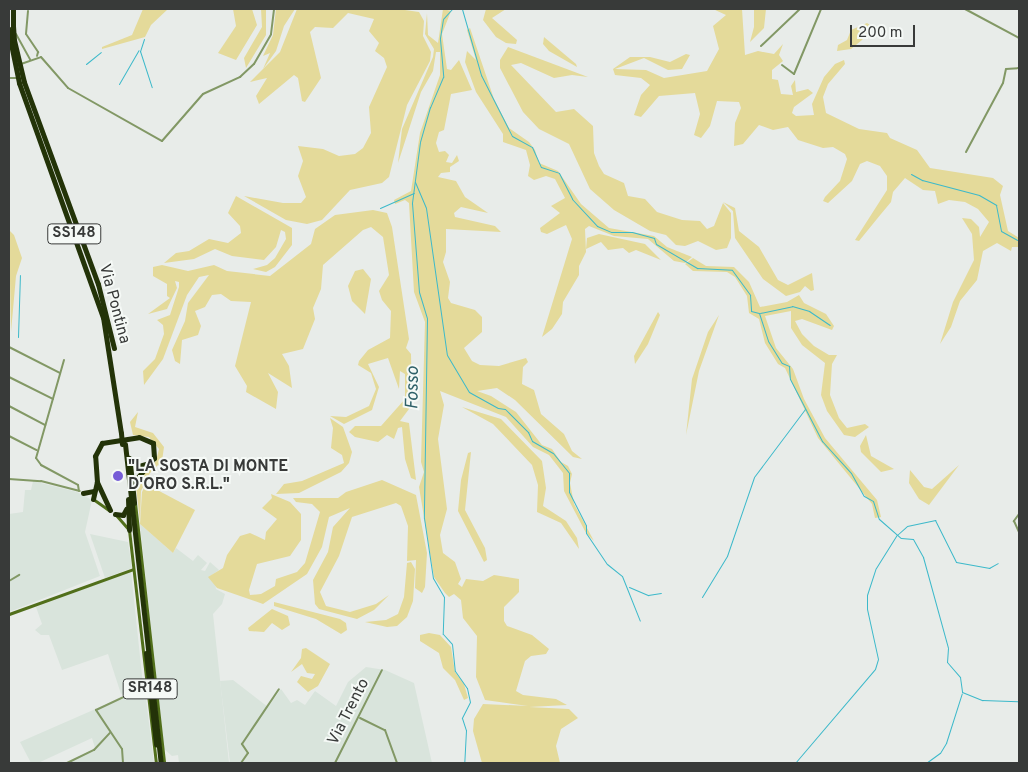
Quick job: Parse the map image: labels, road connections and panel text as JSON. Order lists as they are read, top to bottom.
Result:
{
  "streets": {
    "highway": ["SS148", "Via Pontina", "SR148"],
    "street": ["Via Trento"]
  },
  "crossings": [
    ["Via Pontina", "SR148"]
  ],
  "water": ["Fosso"],
  "places": ["\"LA SOSTA DI MONTE D'ORO S.R.L.\""],
  "scale_bar": "200 m"
}
